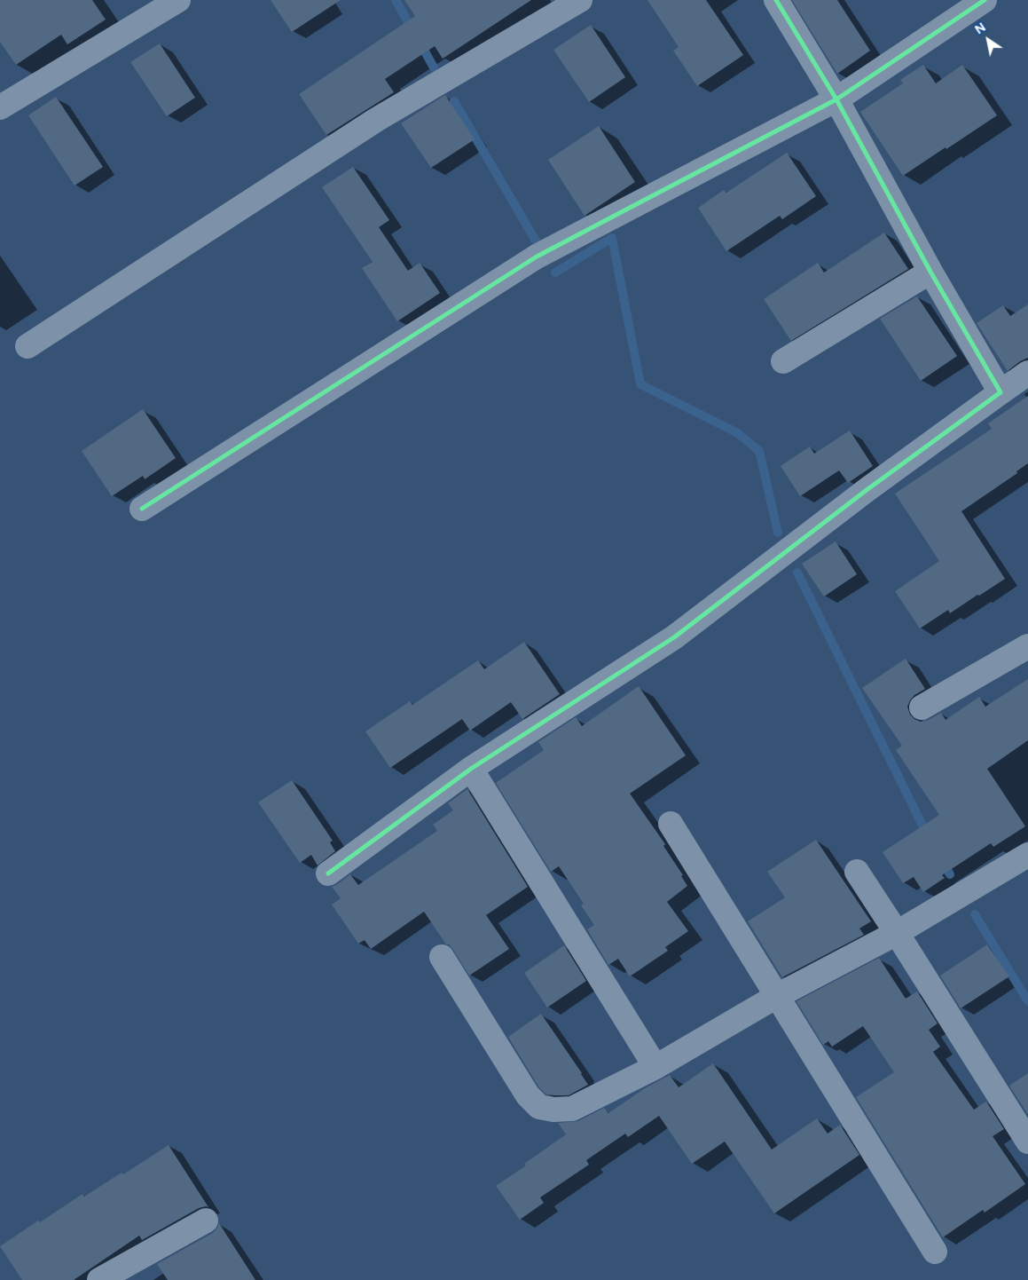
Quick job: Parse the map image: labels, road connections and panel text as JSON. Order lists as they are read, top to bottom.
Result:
{
  "north": "top left"
}
